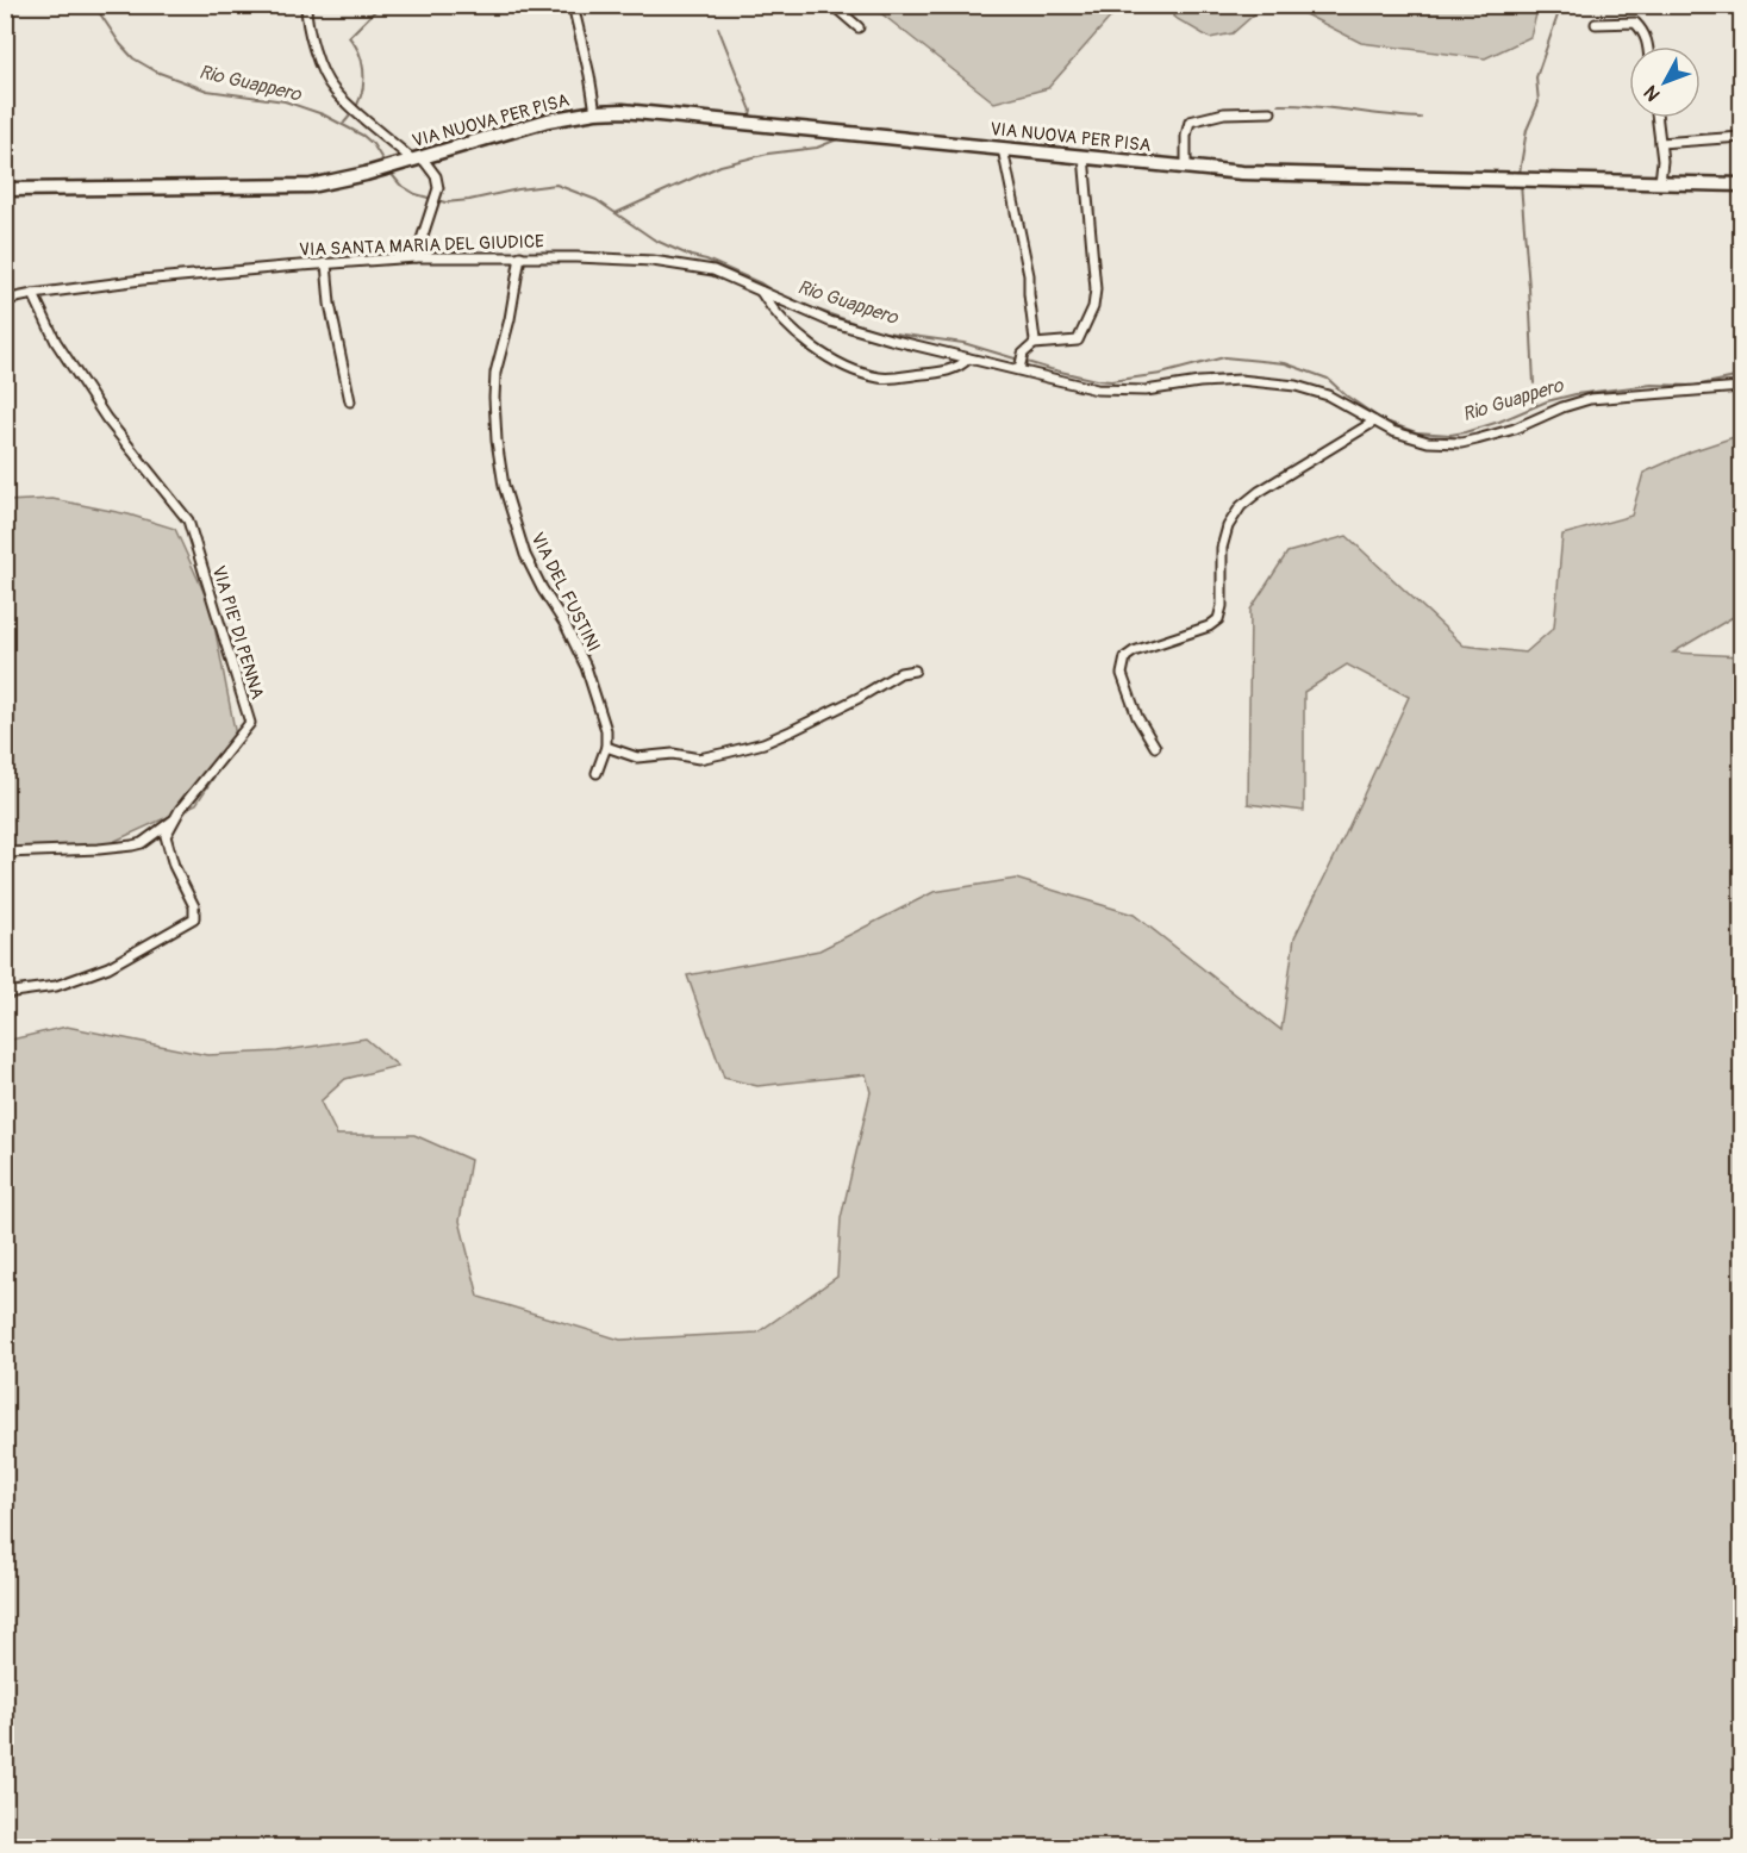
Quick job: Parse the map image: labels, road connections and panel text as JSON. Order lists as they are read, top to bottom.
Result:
{
  "streets": {
    "main road": ["VIA NUOVA PER PISA"],
    "street": ["VIA SANTA MARIA DEL GIUDICE", "VIA DEL FUSTINI", "VIA PIE' DI PENNA"]
  },
  "crossings": [
    ["VIA SANTA MARIA DEL GIUDICE", "VIA DEL FUSTINI"],
    ["VIA SANTA MARIA DEL GIUDICE", "VIA PIE' DI PENNA"]
  ],
  "water": ["Rio Guappero"],
  "north": "bottom left"
}
